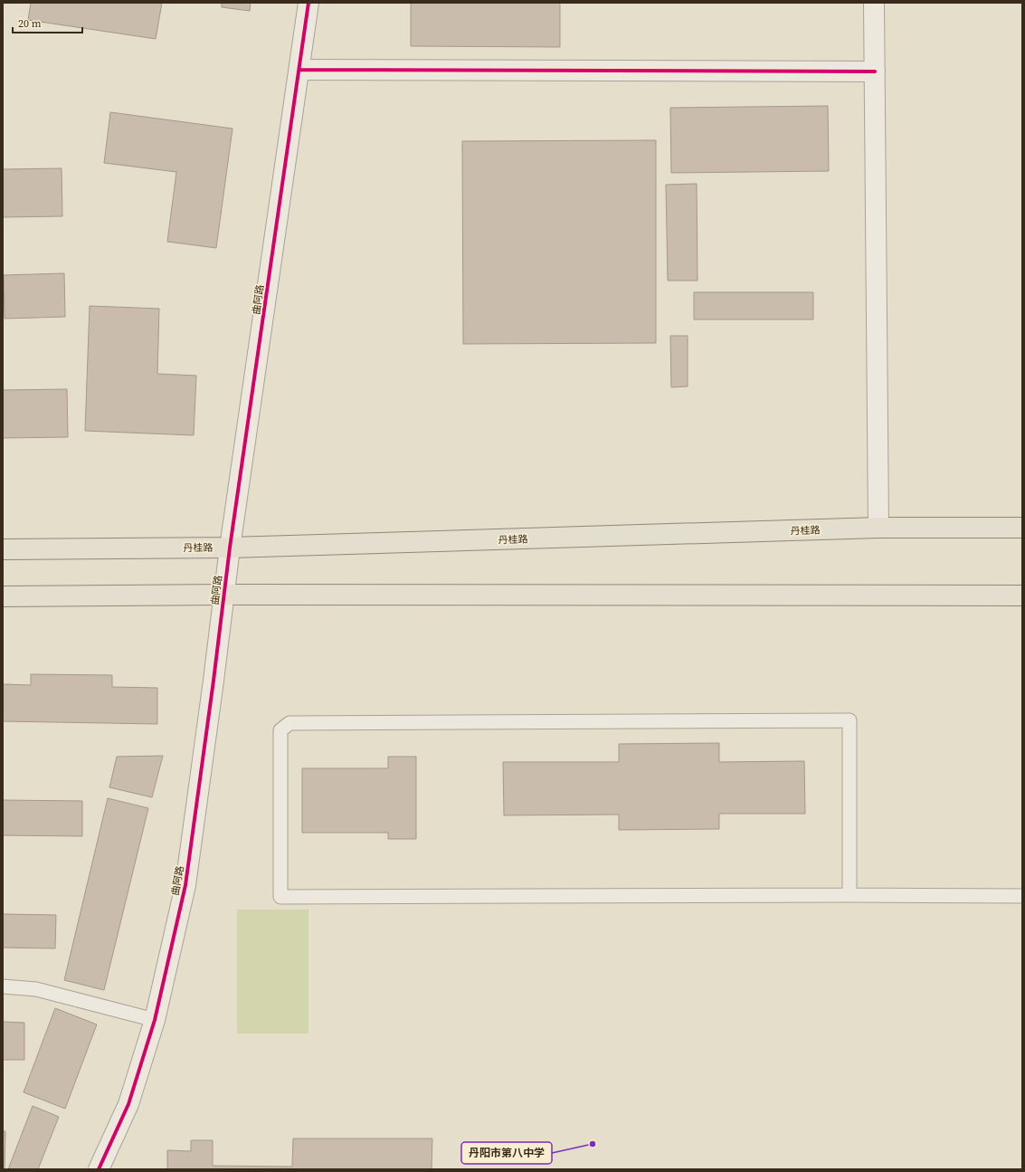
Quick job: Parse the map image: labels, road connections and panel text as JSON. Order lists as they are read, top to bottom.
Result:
{
  "streets": {
    "main road": ["丹桂路"],
    "street": ["曲阿路"]
  },
  "crossings": [
    ["曲阿路", "丹桂路"]
  ],
  "places": ["丹阳市第八中学"],
  "scale_bar": "20 m"
}
